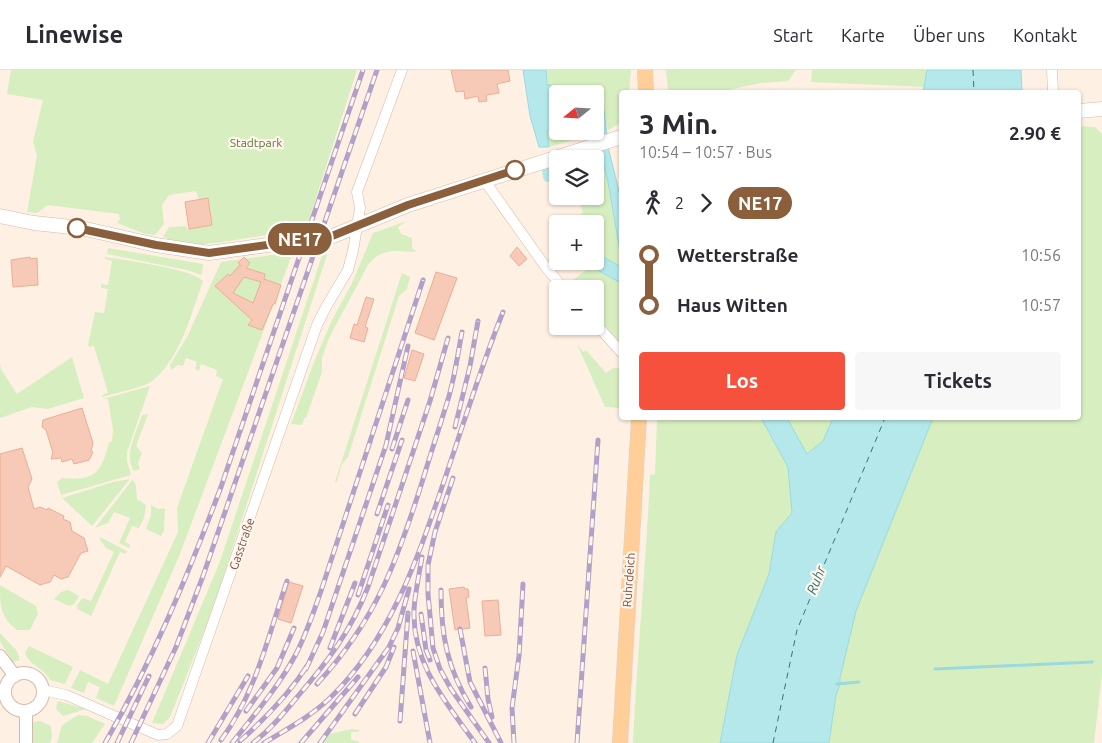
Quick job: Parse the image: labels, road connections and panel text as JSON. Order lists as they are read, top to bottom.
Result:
{
  "streets": {
    "main road": ["Ruhrdeich"],
    "street": ["Gasstraße"]
  },
  "water": ["Ruhr"],
  "parks": ["Stadtpark"],
  "lines": ["bus line NE17"],
  "north": "left",
  "page": {
    "header": "Linewise",
    "nav": [
      "Start",
      "Karte",
      "Über uns",
      "Kontakt"
    ],
    "on_map": "NE17",
    "map_buttons": ["+", "−"],
    "heading": ["3 Min.", "10:54 – 10:57 · Bus", "2.90 €"],
    "legs": ["2", "NE17"],
    "list": [
      {
        "name": "Wetterstraße",
        "value": "10:56"
      },
      {
        "name": "Haus Witten",
        "value": "10:57"
      }
    ],
    "buttons": ["Los", "Tickets"]
  }
}
